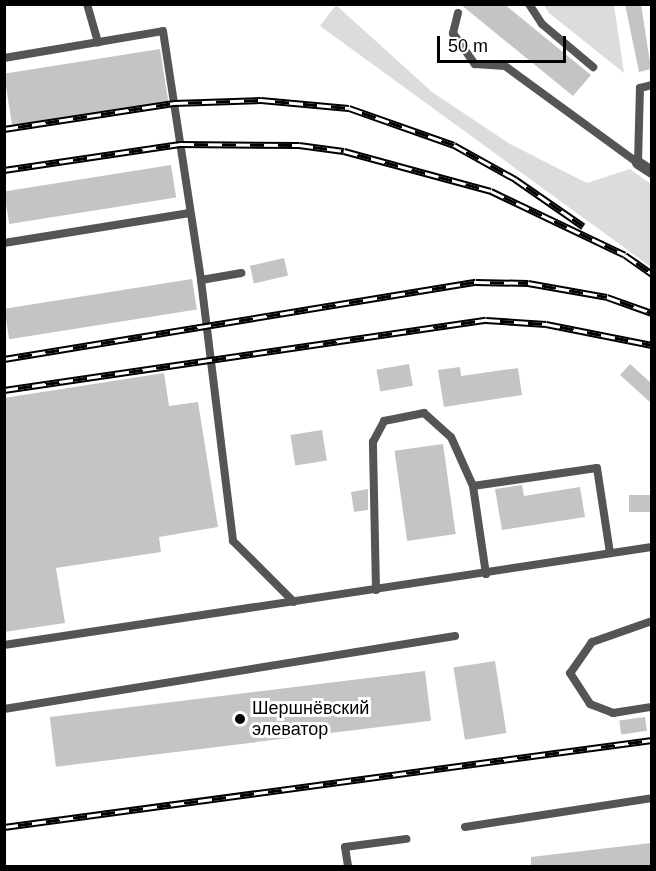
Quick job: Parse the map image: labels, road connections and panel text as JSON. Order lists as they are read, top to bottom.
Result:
{
  "places": ["Шершнёвский элеватор"],
  "scale_bar": "50 m"
}
